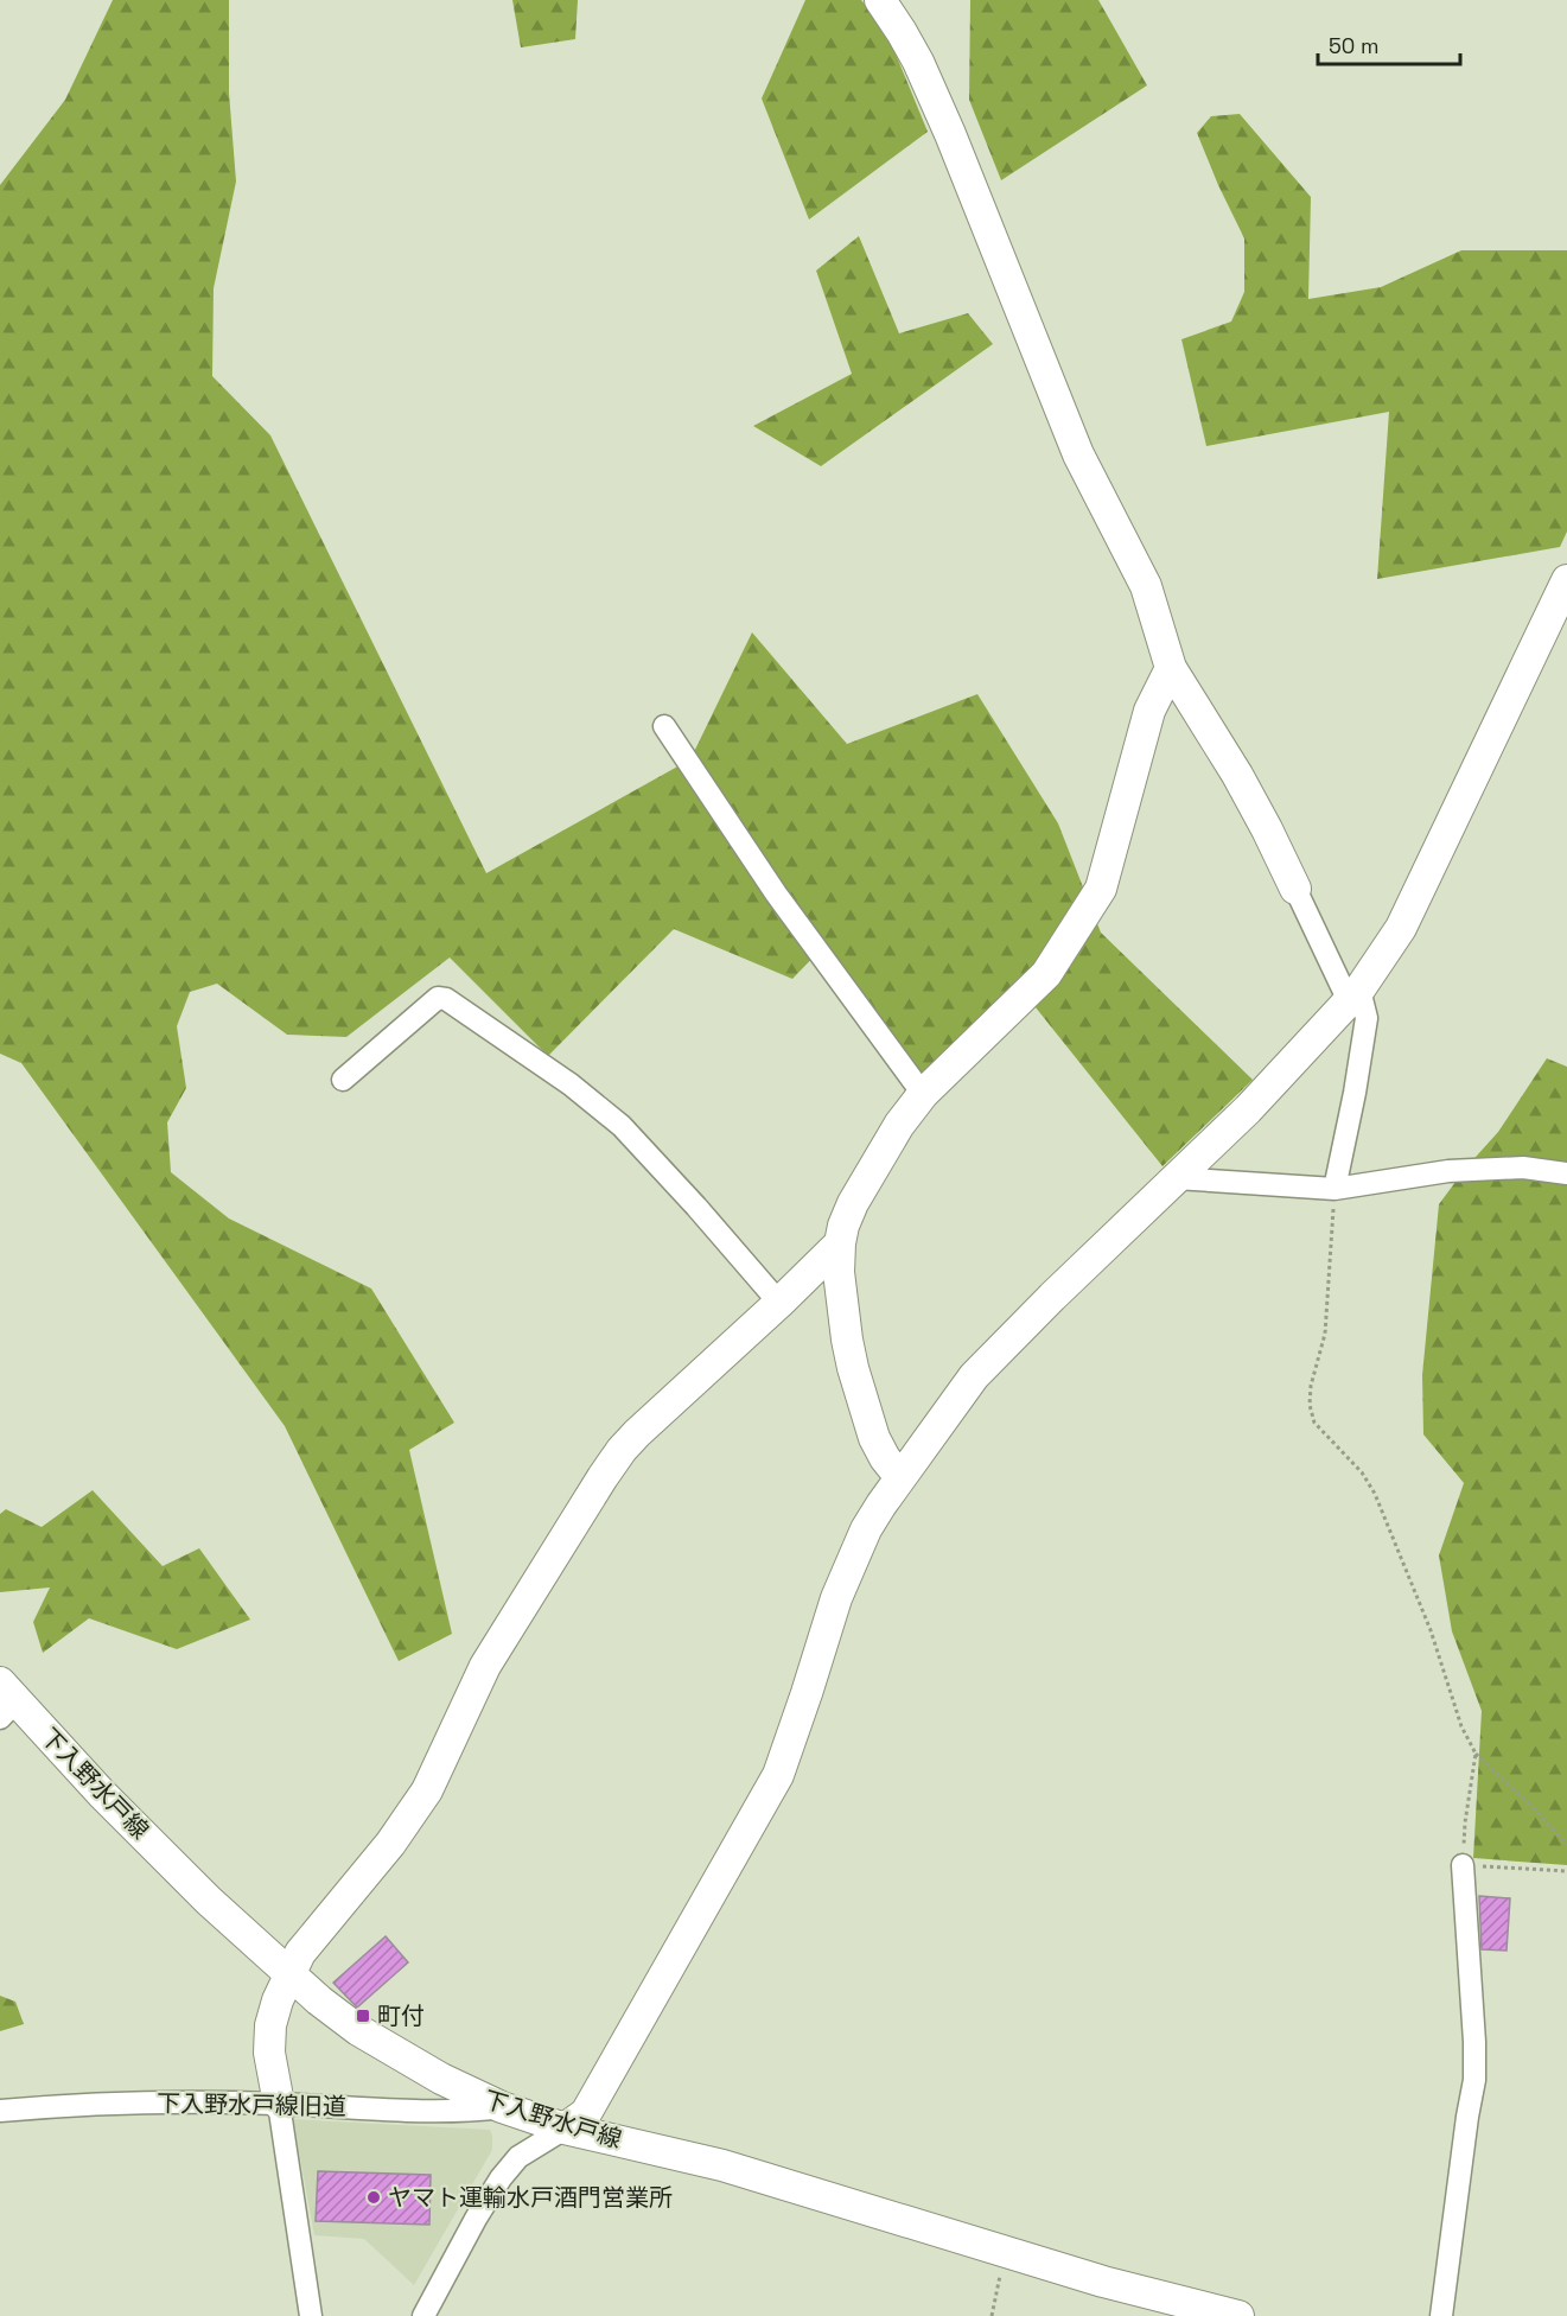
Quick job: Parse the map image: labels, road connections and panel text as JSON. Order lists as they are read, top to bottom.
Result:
{
  "streets": {
    "street": ["下入野水戸線", "下入野水戸線旧道"]
  },
  "crossings": [
    ["下入野水戸線", "下入野水戸線旧道"]
  ],
  "places": {
    "transit": ["町付"],
    "other": ["ヤマト運輸水戸酒門営業所"]
  },
  "scale_bar": "50 m"
}
